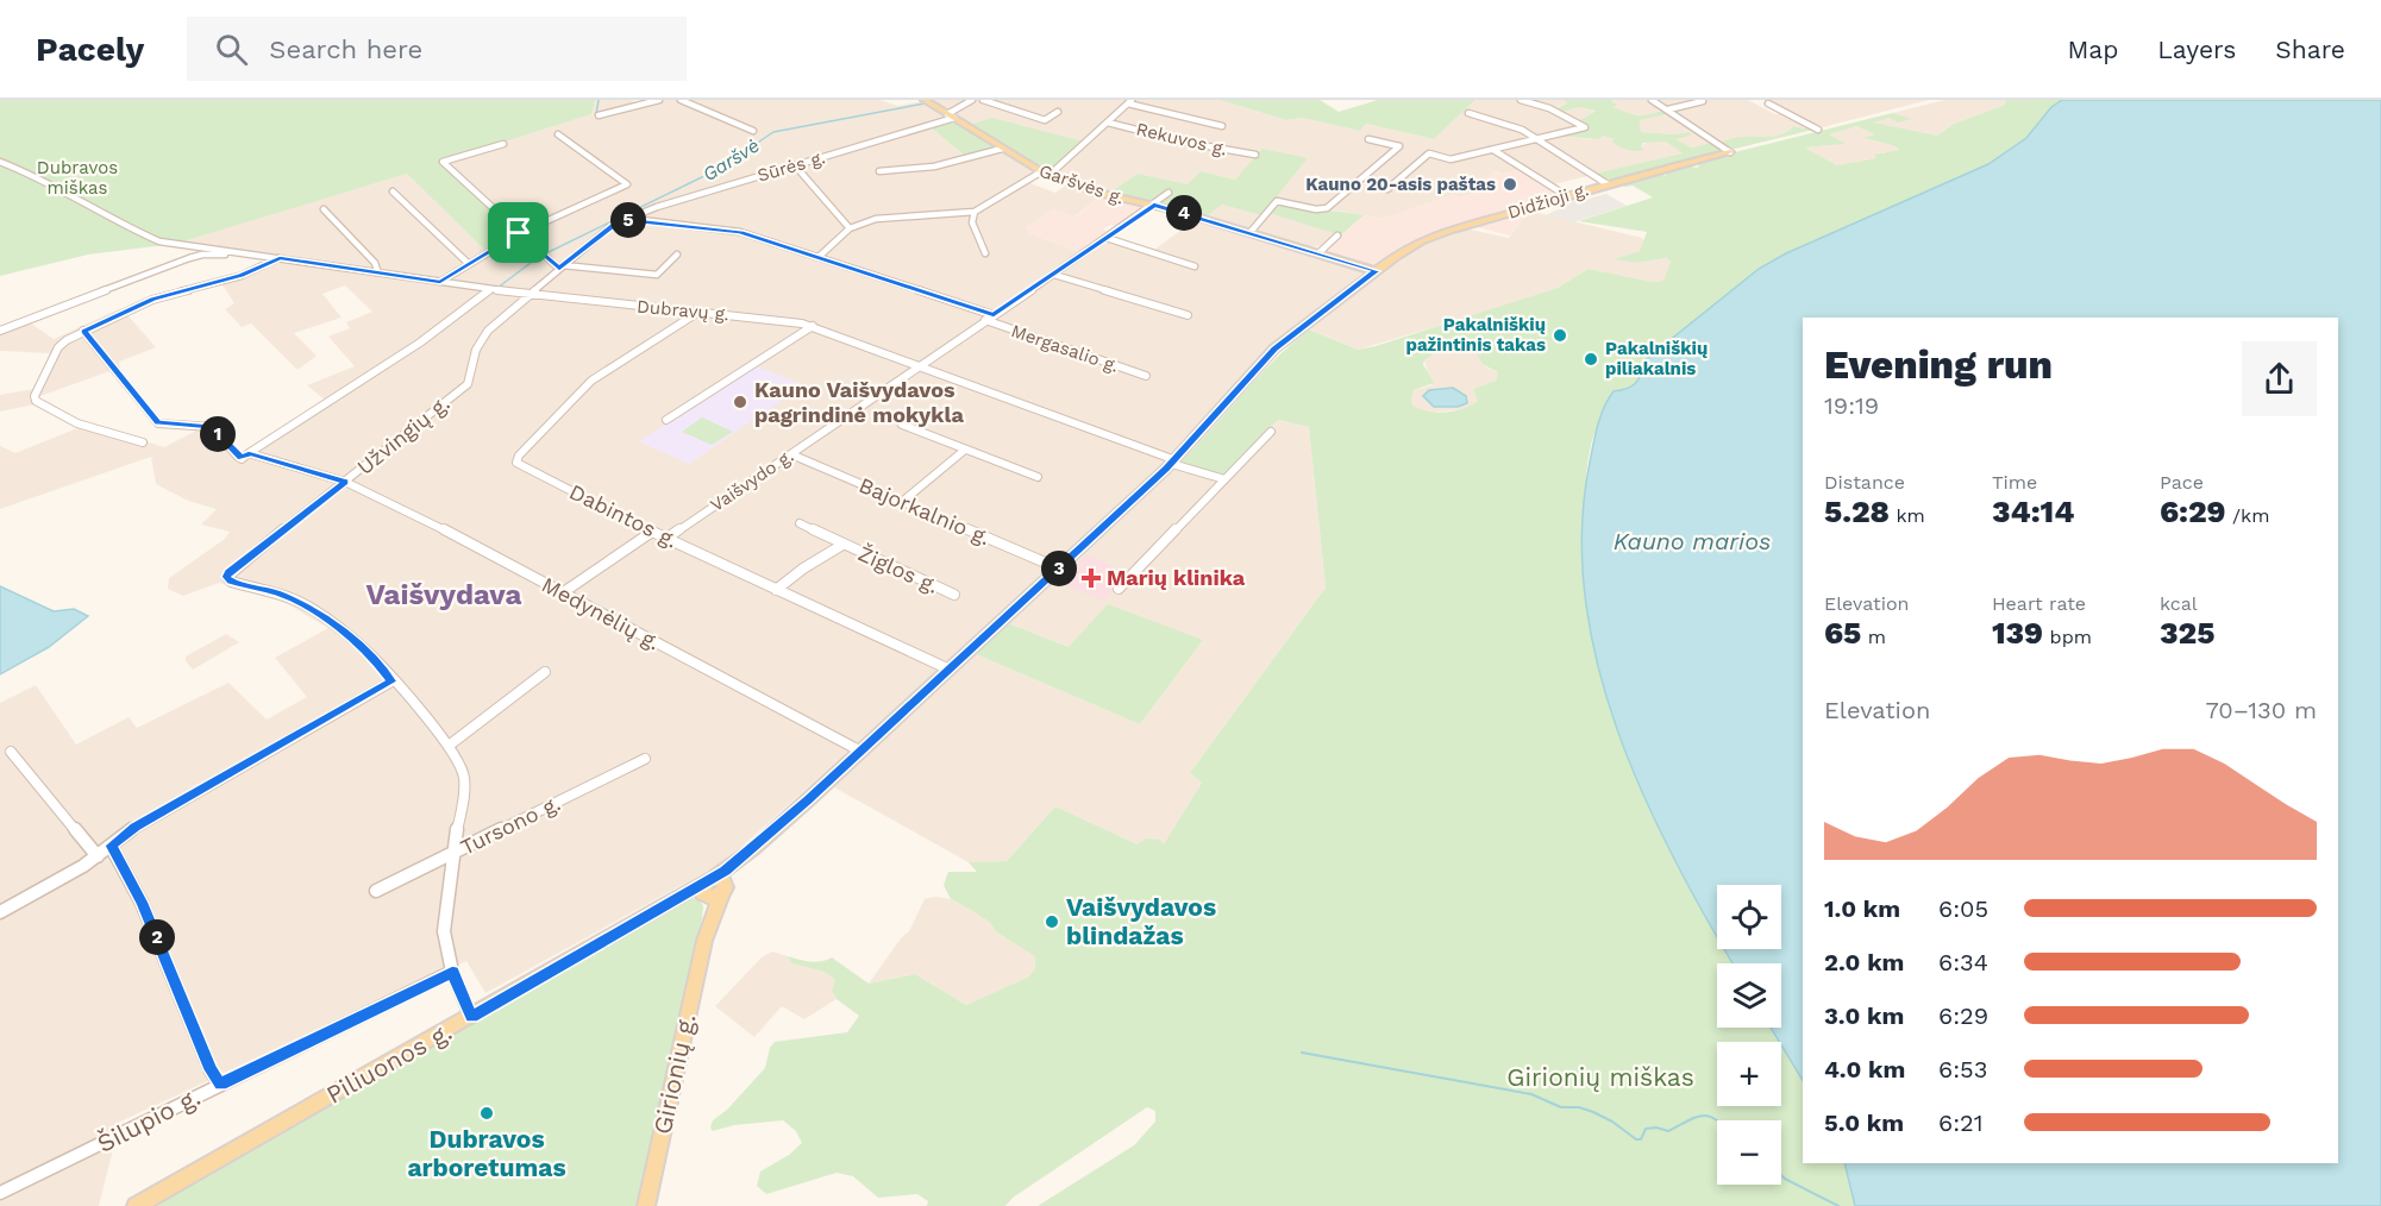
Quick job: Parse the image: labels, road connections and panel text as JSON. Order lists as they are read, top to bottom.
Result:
{
  "streets": {
    "main road": [
      "Garšvės g.",
      "Didžioji g.",
      "Piliuonos g.",
      "Girionių g."
    ],
    "street": [
      "Rekuvos g.",
      "Sūrės g.",
      "Dubravų g.",
      "Mergasalio g.",
      "Užvingių g.",
      "Vaišvydo g.",
      "Bajorkalnio g.",
      "Dabintos g.",
      "Žiglos g.",
      "Medynėlių g.",
      "Tursono g.",
      "Šilupio g."
    ]
  },
  "crossings": [
    ["Sūrės g.", "Garšvės g."],
    ["Sūrės g.", "Dubravų g."],
    ["Sūrės g.", "Užvingių g."],
    ["Garšvės g.", "Didžioji g."],
    ["Garšvės g.", "Vaišvydo g."],
    ["Dubravų g.", "Užvingių g."],
    ["Dubravų g.", "Vaišvydo g."],
    ["Dubravų g.", "Dabintos g."],
    ["Mergasalio g.", "Vaišvydo g."],
    ["Užvingių g.", "Medynėlių g."],
    ["Užvingių g.", "Tursono g."],
    ["Užvingių g.", "Piliuonos g."],
    ["Užvingių g.", "Šilupio g."],
    ["Vaišvydo g.", "Bajorkalnio g."],
    ["Vaišvydo g.", "Dabintos g."],
    ["Dabintos g.", "Žiglos g."],
    ["Piliuonos g.", "Girionių g."]
  ],
  "districts": ["Vaišvydava"],
  "water": ["Garšvė", "Kauno marios"],
  "parks": ["Dubravos miškas", "Girionių miškas"],
  "places": {
    "other": [
      "Kauno 20-asis paštas",
      "Pakalniškių pažintinis takas",
      "Pakalniškių piliakalnis",
      "Kauno Vaišvydavos pagrindinė mokykla",
      "Vaišvydavos blindažas",
      "Dubravos arboretumas"
    ],
    "health": ["Marių klinika"]
  },
  "page": {
    "header": "Pacely",
    "search": "Search here",
    "nav": ["Map", "Layers", "Share"],
    "pins": [
      "4",
      "5",
      "1",
      "3",
      "2"
    ],
    "heading": ["Evening run", "19:19"],
    "stats": [
      ["Distance", "5.28 km"],
      ["Time", "34:14"],
      ["Pace", "6:29 /km"],
      ["Elevation", "65 m"],
      ["Heart rate", "139 bpm"],
      ["kcal", "325"]
    ],
    "chart": ["Elevation", "70–130 m"],
    "list": [
      {
        "name": "1.0 km",
        "note": "6:05"
      },
      {
        "name": "2.0 km",
        "note": "6:34"
      },
      {
        "name": "3.0 km",
        "note": "6:29"
      },
      {
        "name": "4.0 km",
        "note": "6:53"
      },
      {
        "name": "5.0 km",
        "note": "6:21"
      }
    ],
    "map_buttons": ["+", "−"]
  }
}
